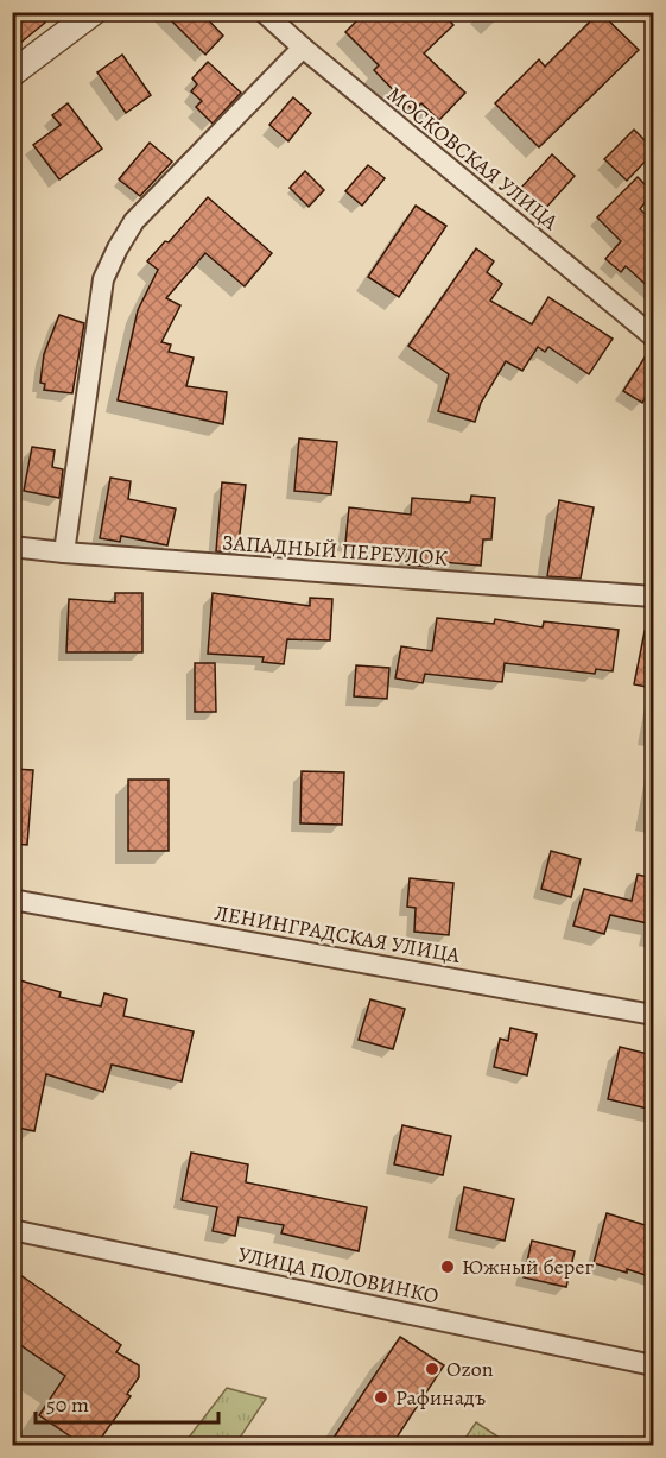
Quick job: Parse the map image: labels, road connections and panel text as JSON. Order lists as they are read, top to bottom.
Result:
{
  "streets": {
    "street": [
      "МОСКОВСКАЯ УЛИЦА",
      "ЗАПАДНЫЙ ПЕРЕУЛОК",
      "ЛЕНИНГРАДСКАЯ УЛИЦА",
      "УЛИЦА ПОЛОВИНКО"
    ]
  },
  "places": ["Южный берег", "Ozon", "Рафинадъ"],
  "scale_bar": "50 m"
}
